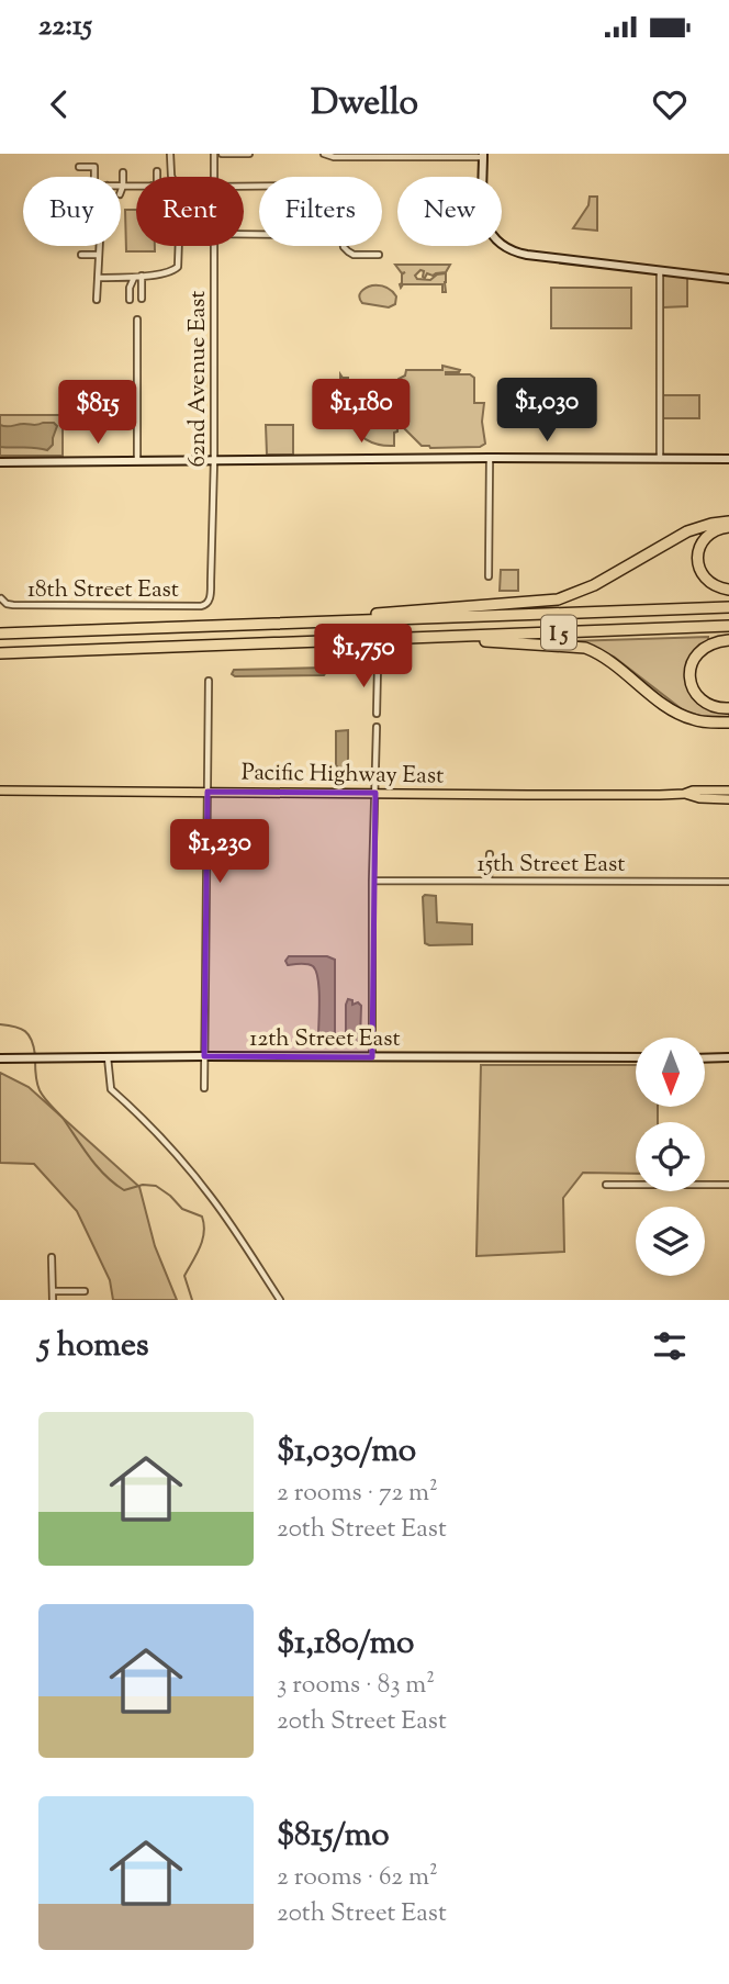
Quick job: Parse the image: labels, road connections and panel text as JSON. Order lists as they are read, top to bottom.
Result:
{
  "streets": {
    "highway": ["I 5"],
    "main road": ["Pacific Highway East"],
    "street": [
      "62nd Avenue East",
      "18th Street East",
      "15th Street East",
      "12th Street East"
    ]
  },
  "crossings": [
    ["62nd Avenue East", "18th Street East"]
  ],
  "north": "bottom",
  "page": {
    "status": "22:15",
    "header": "Dwello",
    "chip": [
      "Buy",
      "Rent",
      "Filters",
      "New"
    ],
    "price": [
      "$1,030",
      "$1,180",
      "$815",
      "$1,750",
      "$1,230"
    ],
    "heading": "5 homes",
    "list": [
      {
        "name": "$1,030/mo",
        "note": "2 rooms · 72 m² · 20th Street East"
      },
      {
        "name": "$1,180/mo",
        "note": "3 rooms · 83 m² · 20th Street East"
      },
      {
        "name": "$815/mo",
        "note": "2 rooms · 62 m² · 20th Street East"
      }
    ]
  }
}
